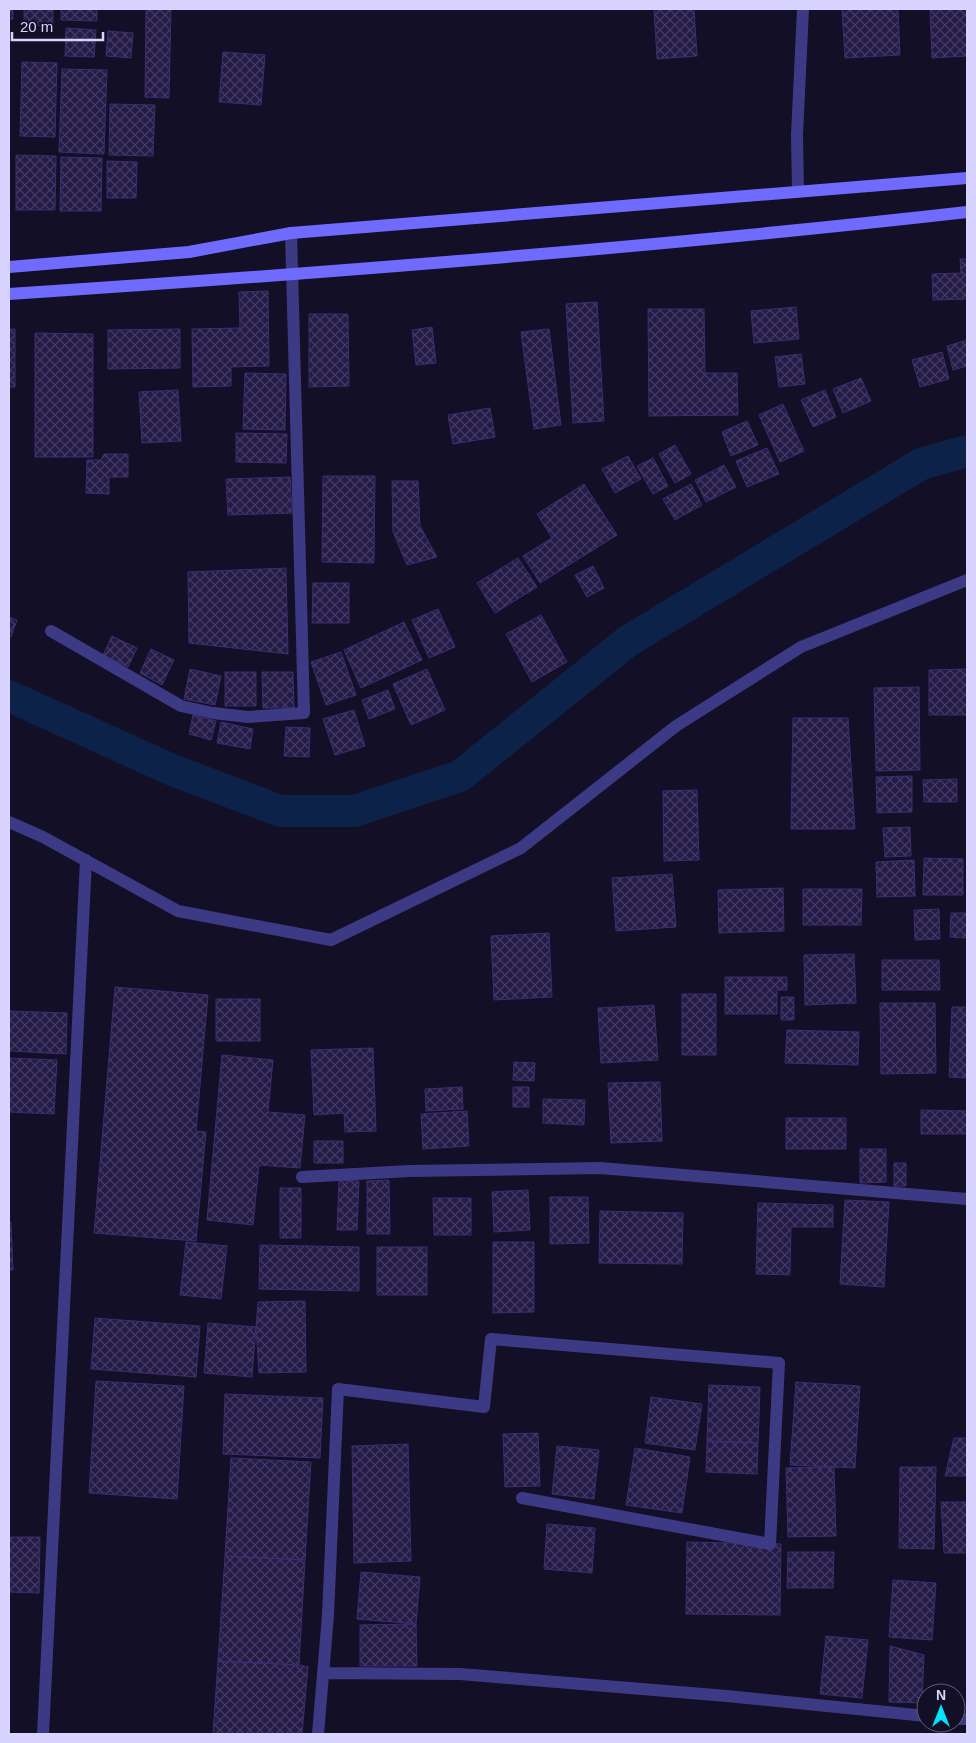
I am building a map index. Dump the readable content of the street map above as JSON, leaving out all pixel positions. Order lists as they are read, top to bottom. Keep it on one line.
{"scale_bar":"20 m","north":"top"}
